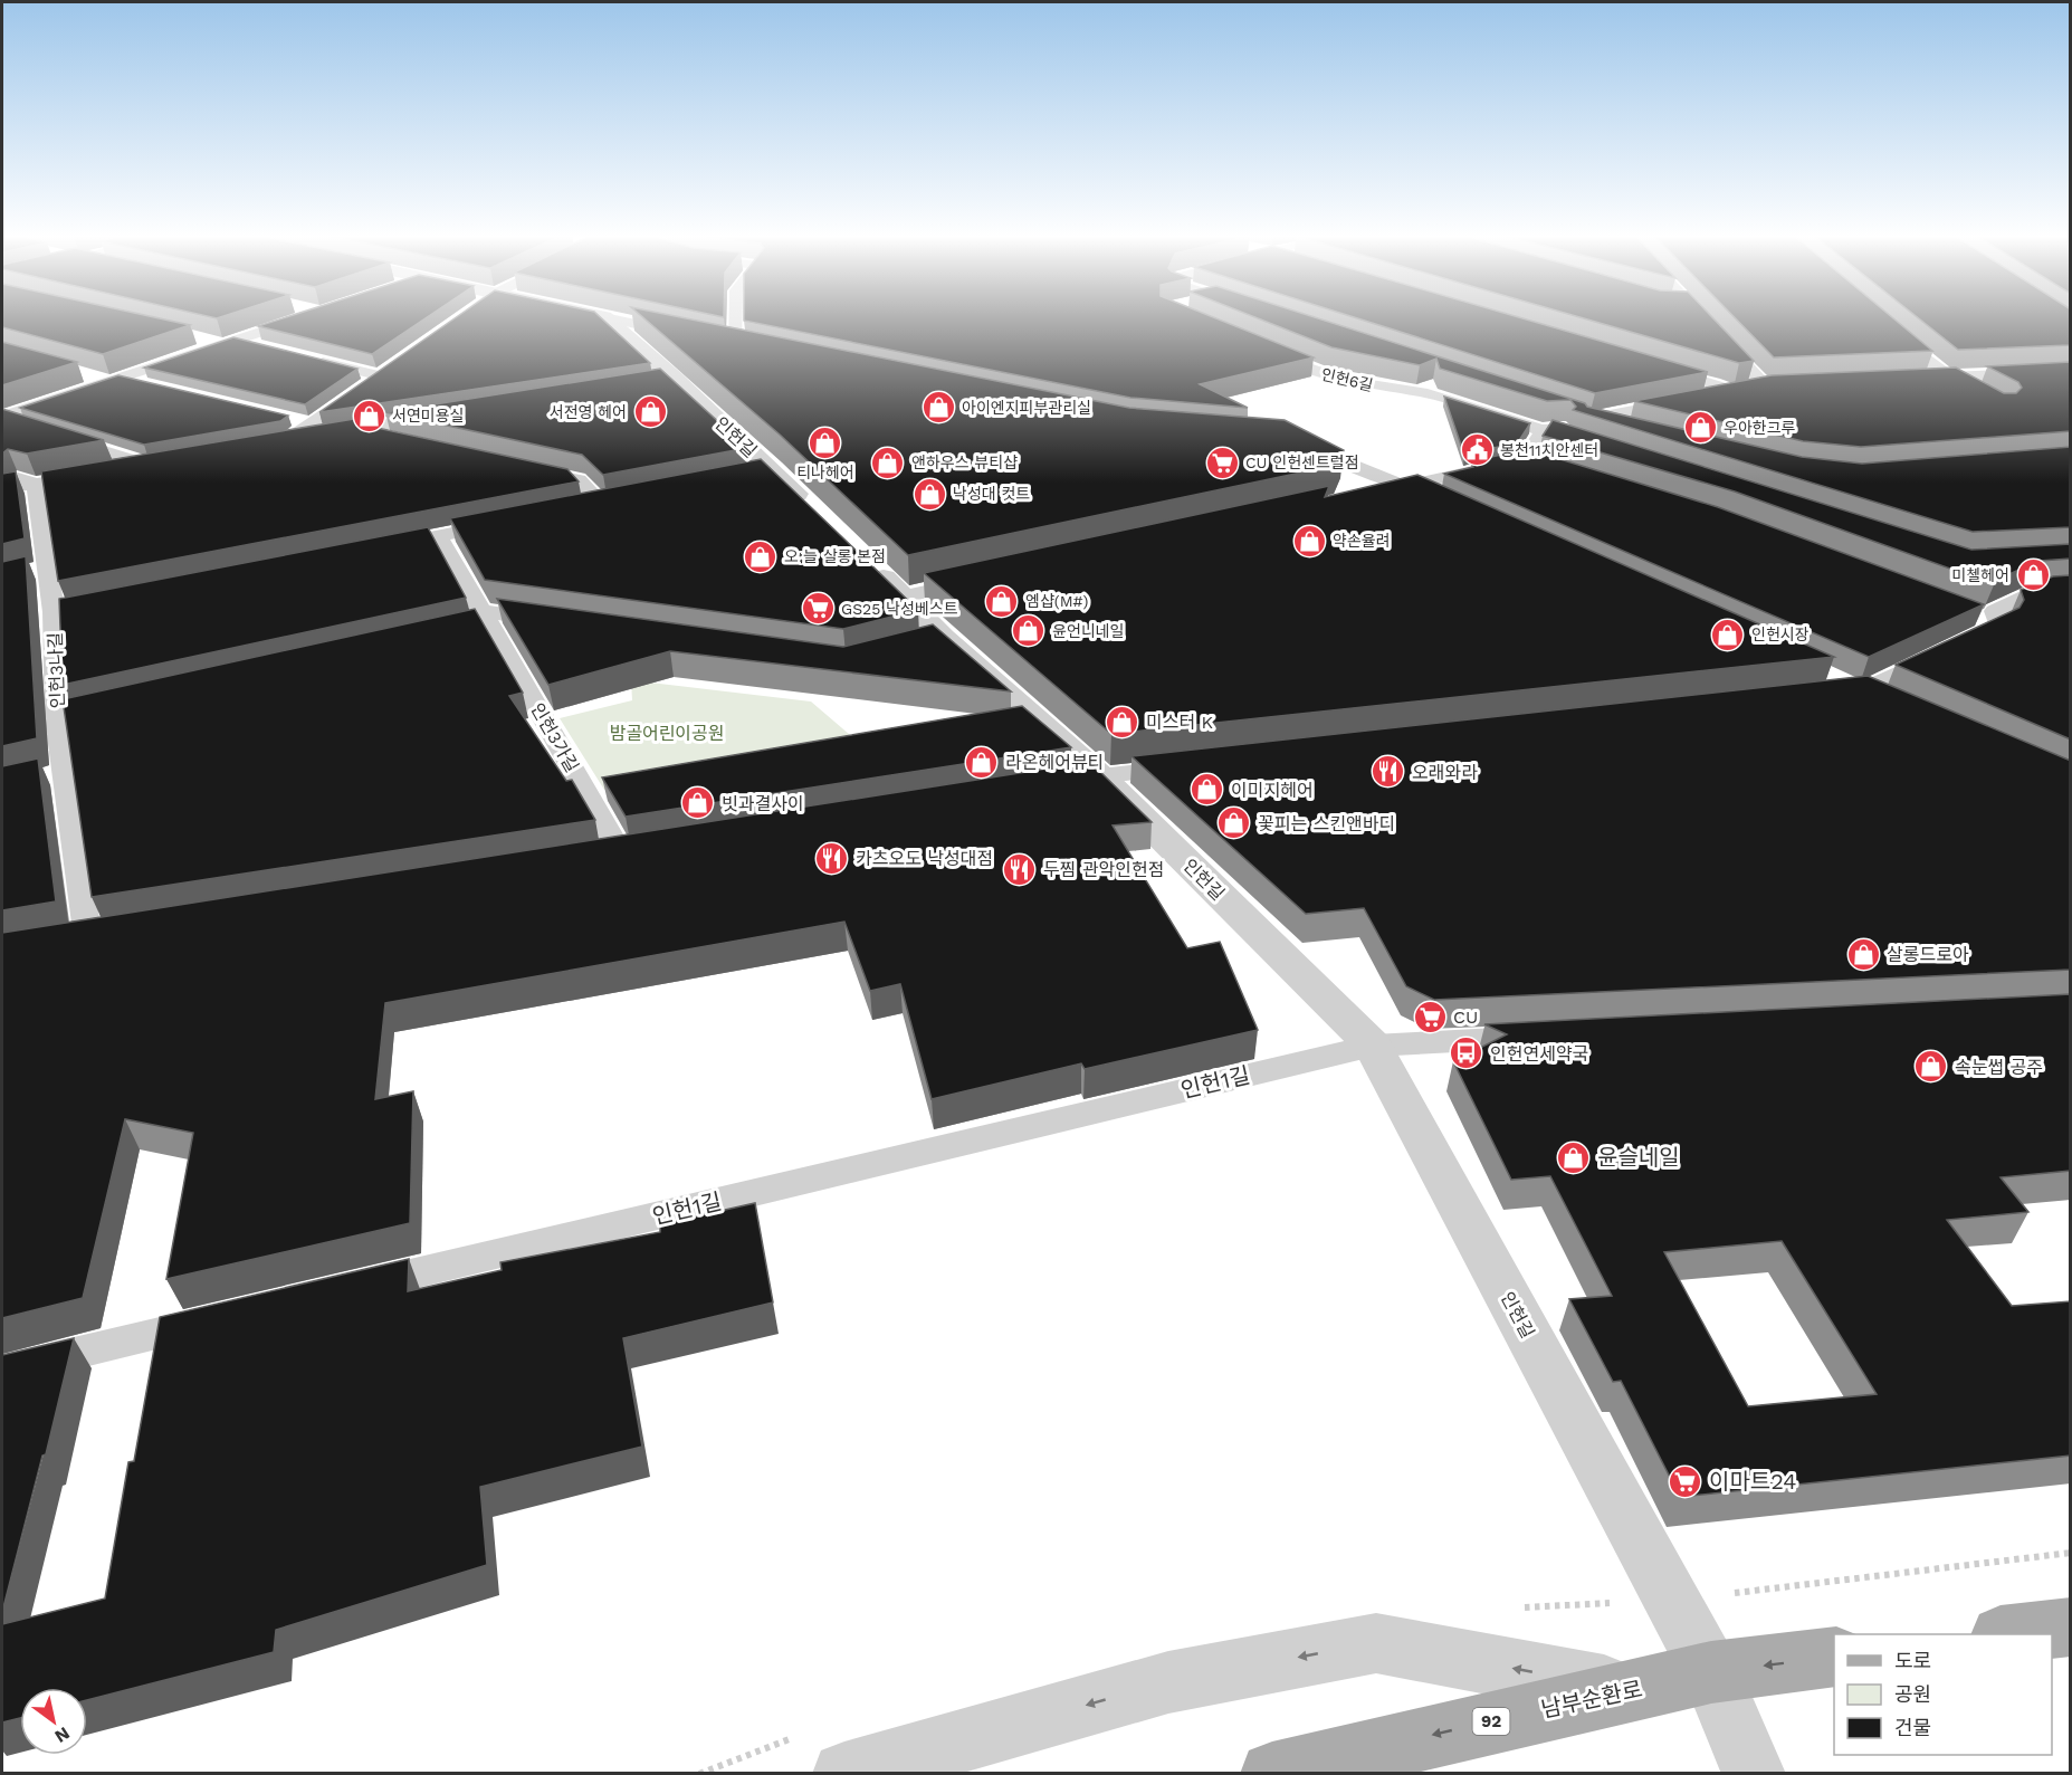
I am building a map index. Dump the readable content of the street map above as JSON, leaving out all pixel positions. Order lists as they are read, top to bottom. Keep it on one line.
{"streets":{"main road":["남부순환로","92"],"street":["인헌길"],"lane":["인헌6길","인헌3나길","인헌3가길","인헌1길"]},"crossings":[["인헌길","인헌1길"],["인헌길","남부순환로"]],"one_way":["남부순환로"],"parks":["밤골어린이공원"],"places":{"shop":["아이엔지피부관리실","서전영 헤어","서연미용실","우아한그루","티나헤어","앤하우스 뷰티샵","낙성대 컷트","약손율려","오:늘 살롱 본점","미첼헤어","엠샵(M#)","윤언니네일","인헌시장","미스터 K","라온헤어뷰티","이미지헤어","빗과결사이","꽃피는 스킨앤바디","살롱드로아","속눈썹 공주","윤슬네일"],"public building":["봉천11치안센터"],"supermarket":["CU 인헌센트럴점","GS25 낙성베스트","CU","이마트24"],"restaurant":["오래와라","카츠오도 낙성대점","두찜 관악인헌점"],"bus stop":["인헌연세약국"]},"legend":["도로","공원","건물"],"north":"bottom right"}
